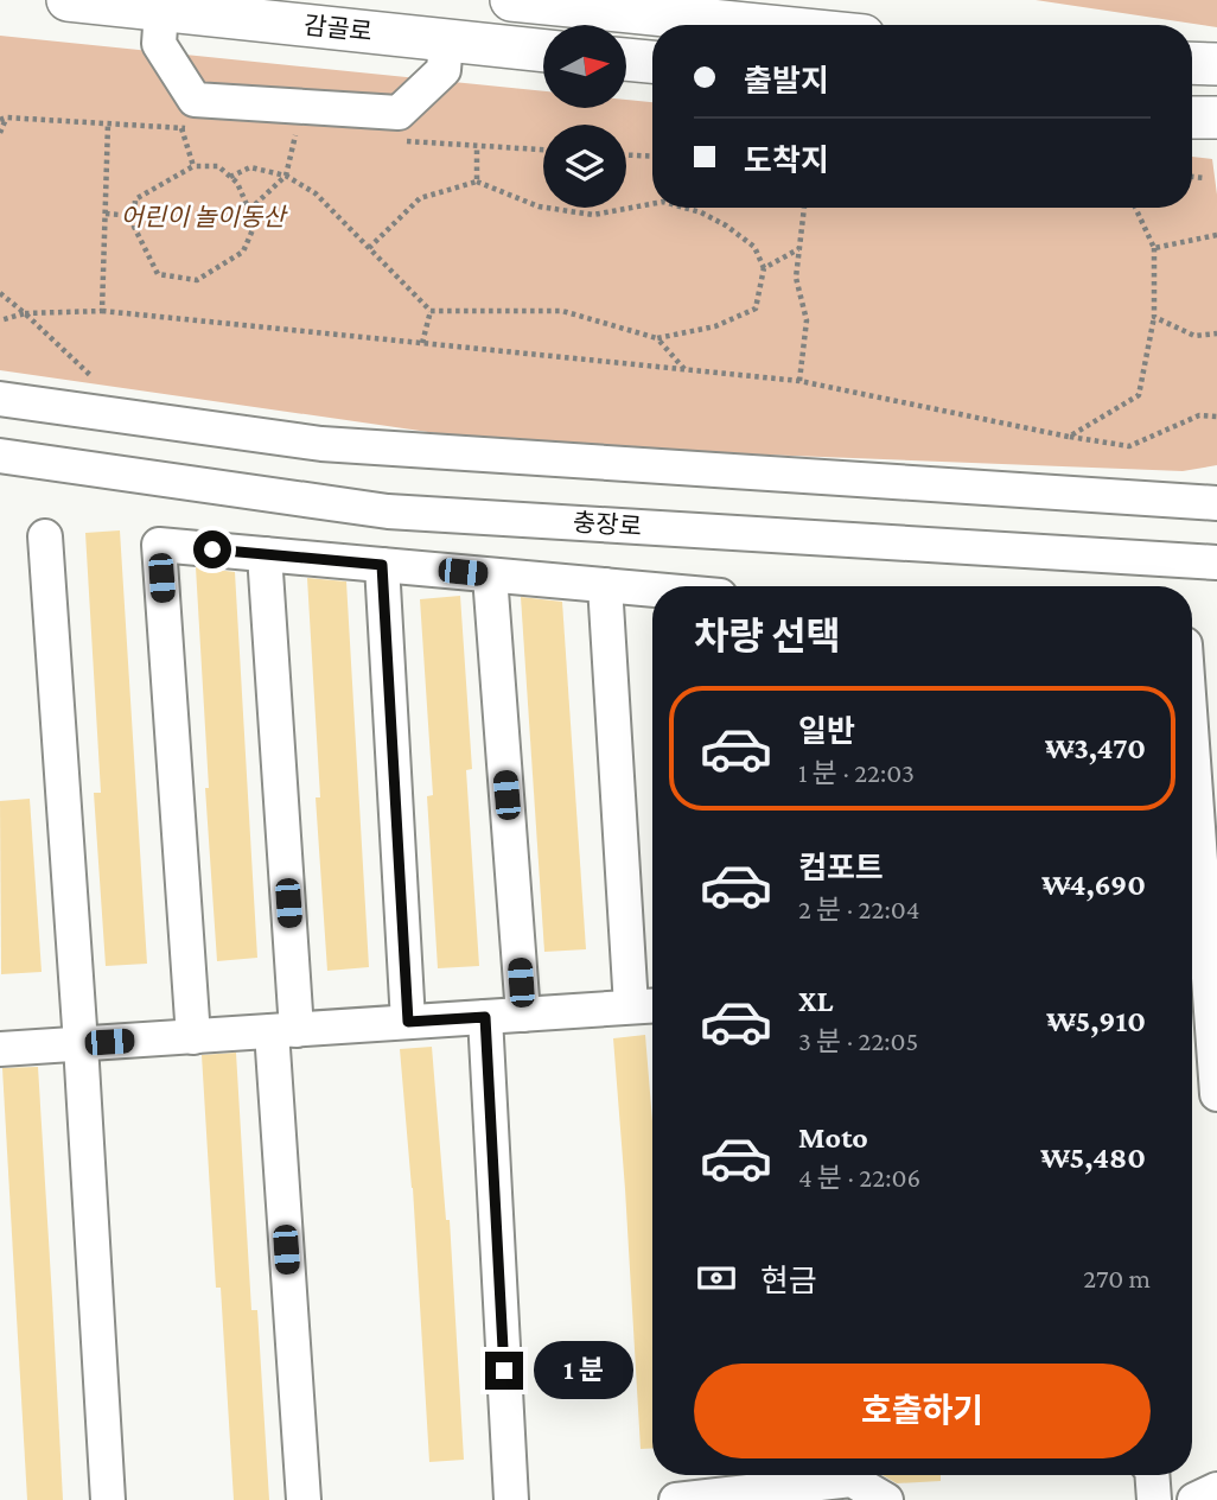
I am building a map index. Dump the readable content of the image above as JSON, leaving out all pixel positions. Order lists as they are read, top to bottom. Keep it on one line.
{"streets":{"main road":["감골로"],"street":["충장로"]},"parks":["어린이 놀이동산"],"north":"right","page":{"banner":["출발지","도착지"],"heading":"차량 선택","list":[{"name":"일반","note":"1 분 · 22:03","value":"₩3,470"},{"name":"컴포트","note":"2 분 · 22:04","value":"₩4,690"},{"name":"XL","note":"3 분 · 22:05","value":"₩5,910"},{"name":"Moto","note":"4 분 · 22:06","value":"₩5,480"}],"pay":["현금","270 m"],"bubble":"1 분","buttons":"호출하기"}}
